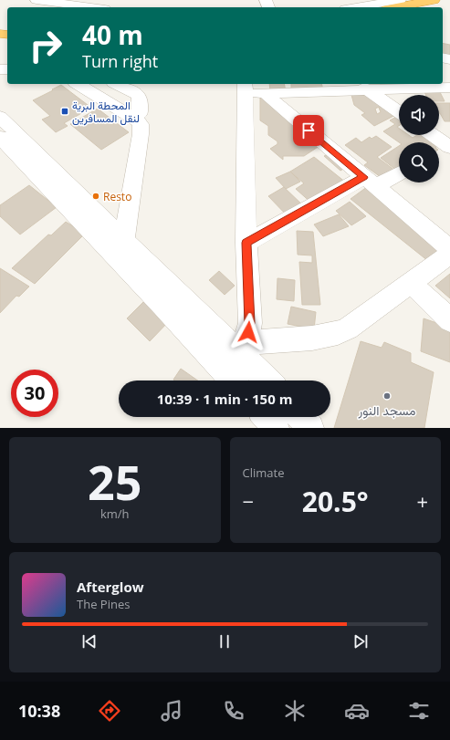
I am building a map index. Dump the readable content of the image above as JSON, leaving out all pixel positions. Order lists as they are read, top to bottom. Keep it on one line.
{"places":{"transit":["المحطة البرية لنقل المسافرين"],"other":["Resto","مسجد النور"]},"page":{"turn":["40 m","Turn right"],"limit":"30","trip":"10:39 · 1 min · 150 m","tile":[["25","km/h"],"Climate"],"heat":["−","20.5°","+"],"song":["Afterglow","The Pines"],"tabs":"10:38"}}
